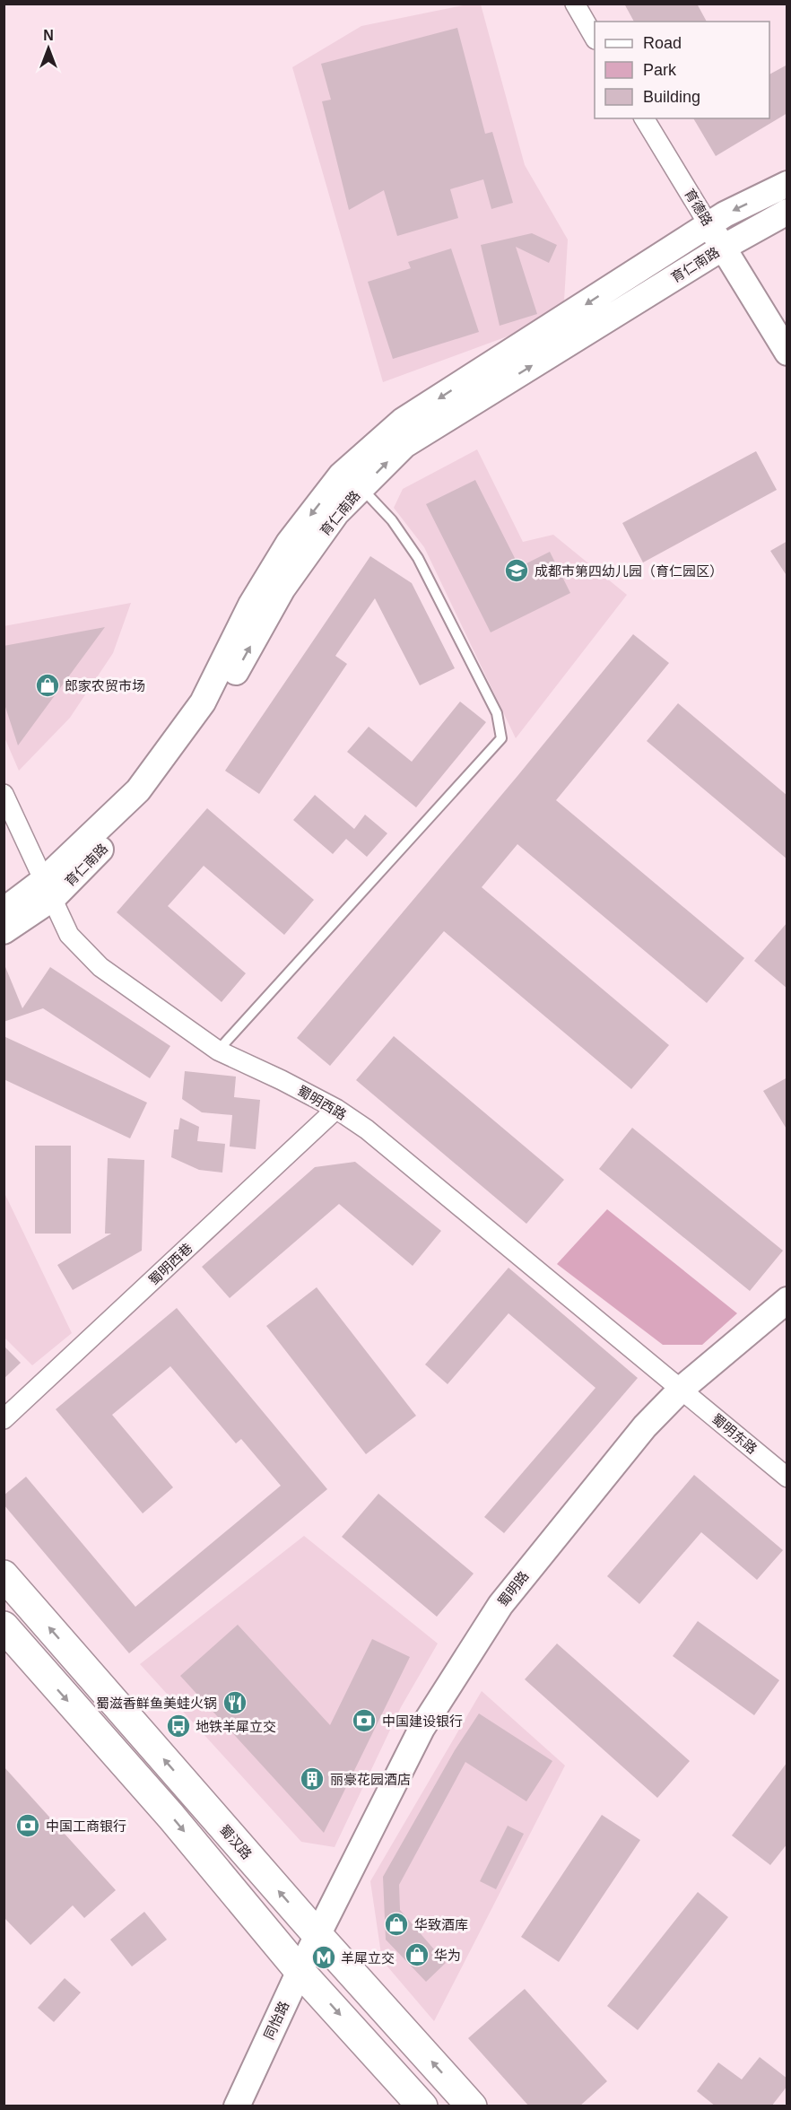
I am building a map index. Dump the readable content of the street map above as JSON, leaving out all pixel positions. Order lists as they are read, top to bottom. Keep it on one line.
{"streets":{"main road":["蜀汉路"],"street":["育德路","育仁南路","蜀明西路","蜀明西巷","蜀明东路","蜀明路","同怡路"]},"crossings":[["育德路","育仁南路"],["育仁南路","蜀明西路"],["蜀明西路","蜀明西巷"],["蜀明西路","蜀明东路"],["蜀明西路","蜀明路"],["蜀明东路","蜀明路"],["蜀明路","蜀汉路"],["蜀明路","同怡路"],["蜀汉路","同怡路"]],"places":{"school or university":["成都市第四幼儿园（育仁园区）"],"shop":["郎家农贸市场","华致酒库","华为"],"restaurant":["蜀滋香鲜鱼美蛙火锅"],"bank":["中国建设银行","中国工商银行"],"bus stop":["地铁羊犀立交"],"building":["丽豪花园酒店"],"metro station":["羊犀立交"]},"legend":["Road","Park","Building"],"north":"top"}
